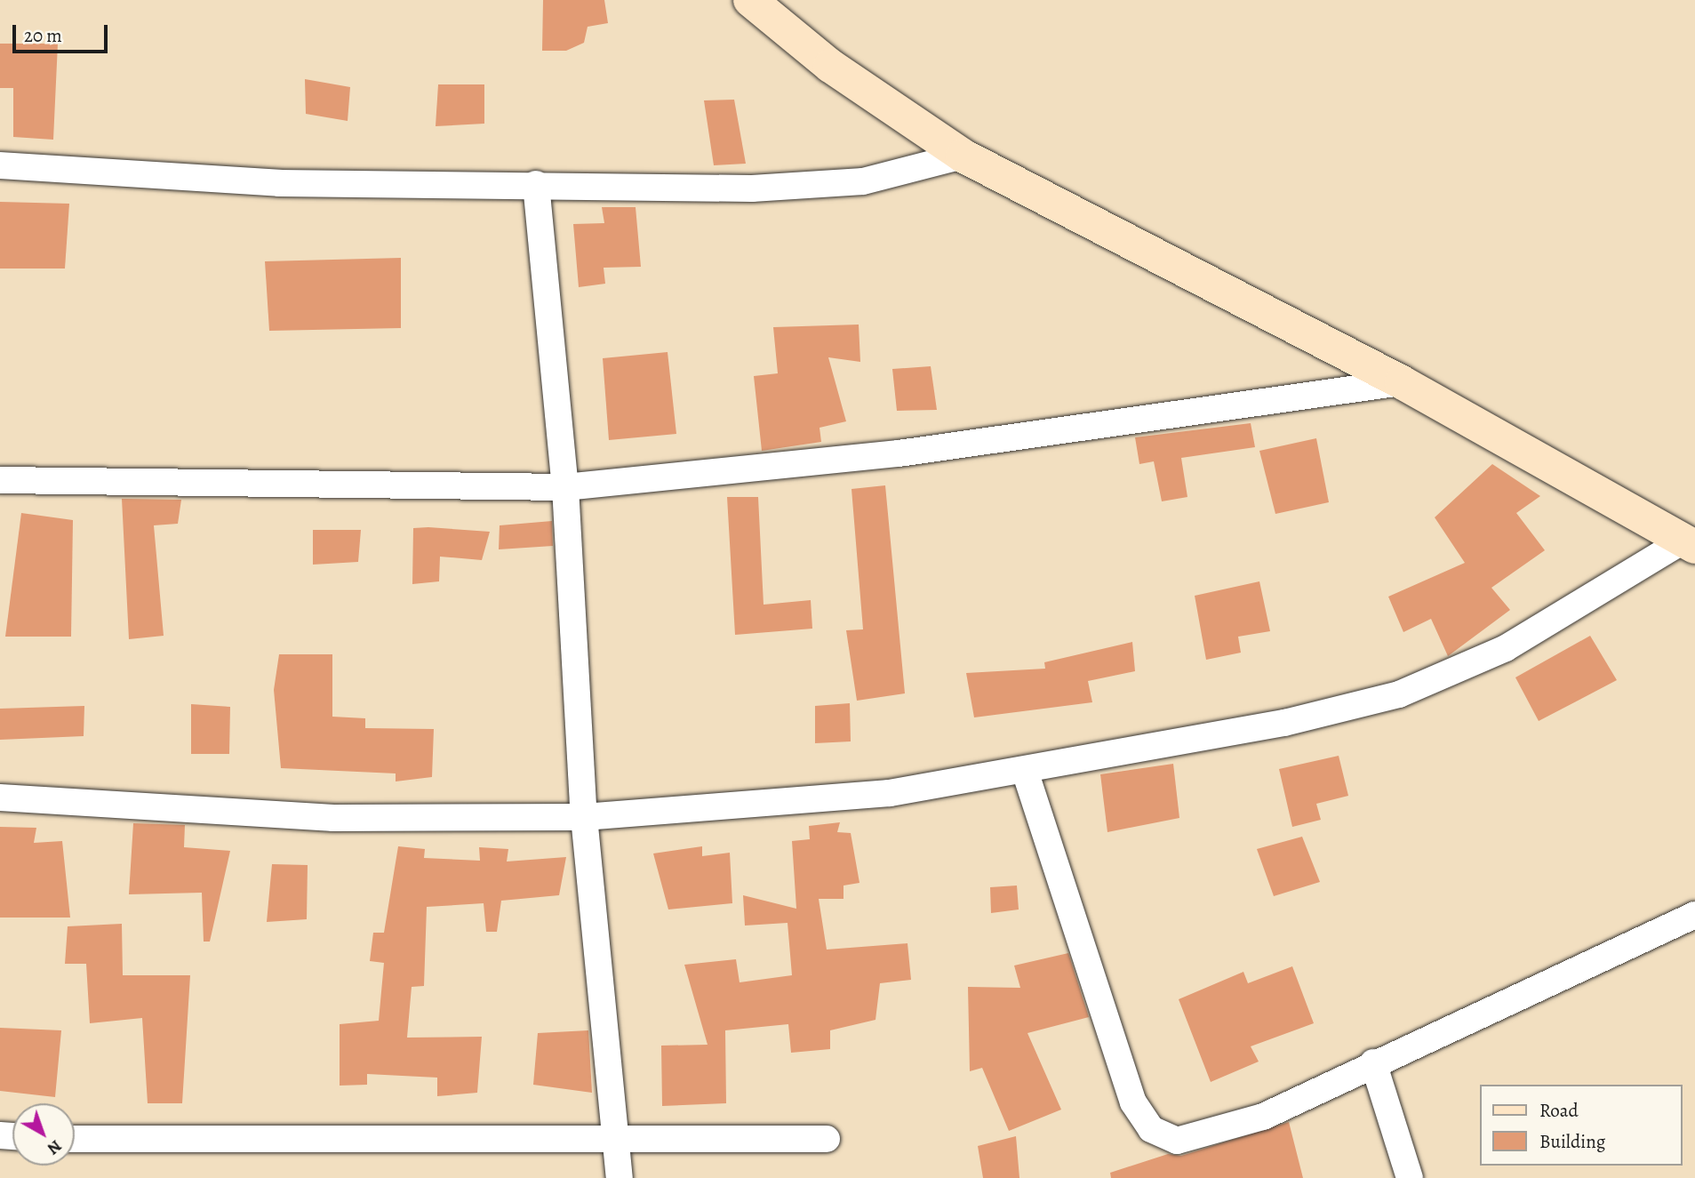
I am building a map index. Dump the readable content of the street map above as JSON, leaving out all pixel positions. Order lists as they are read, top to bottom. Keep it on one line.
{"legend":["Road","Building"],"scale_bar":"20 m","north":"bottom right"}
